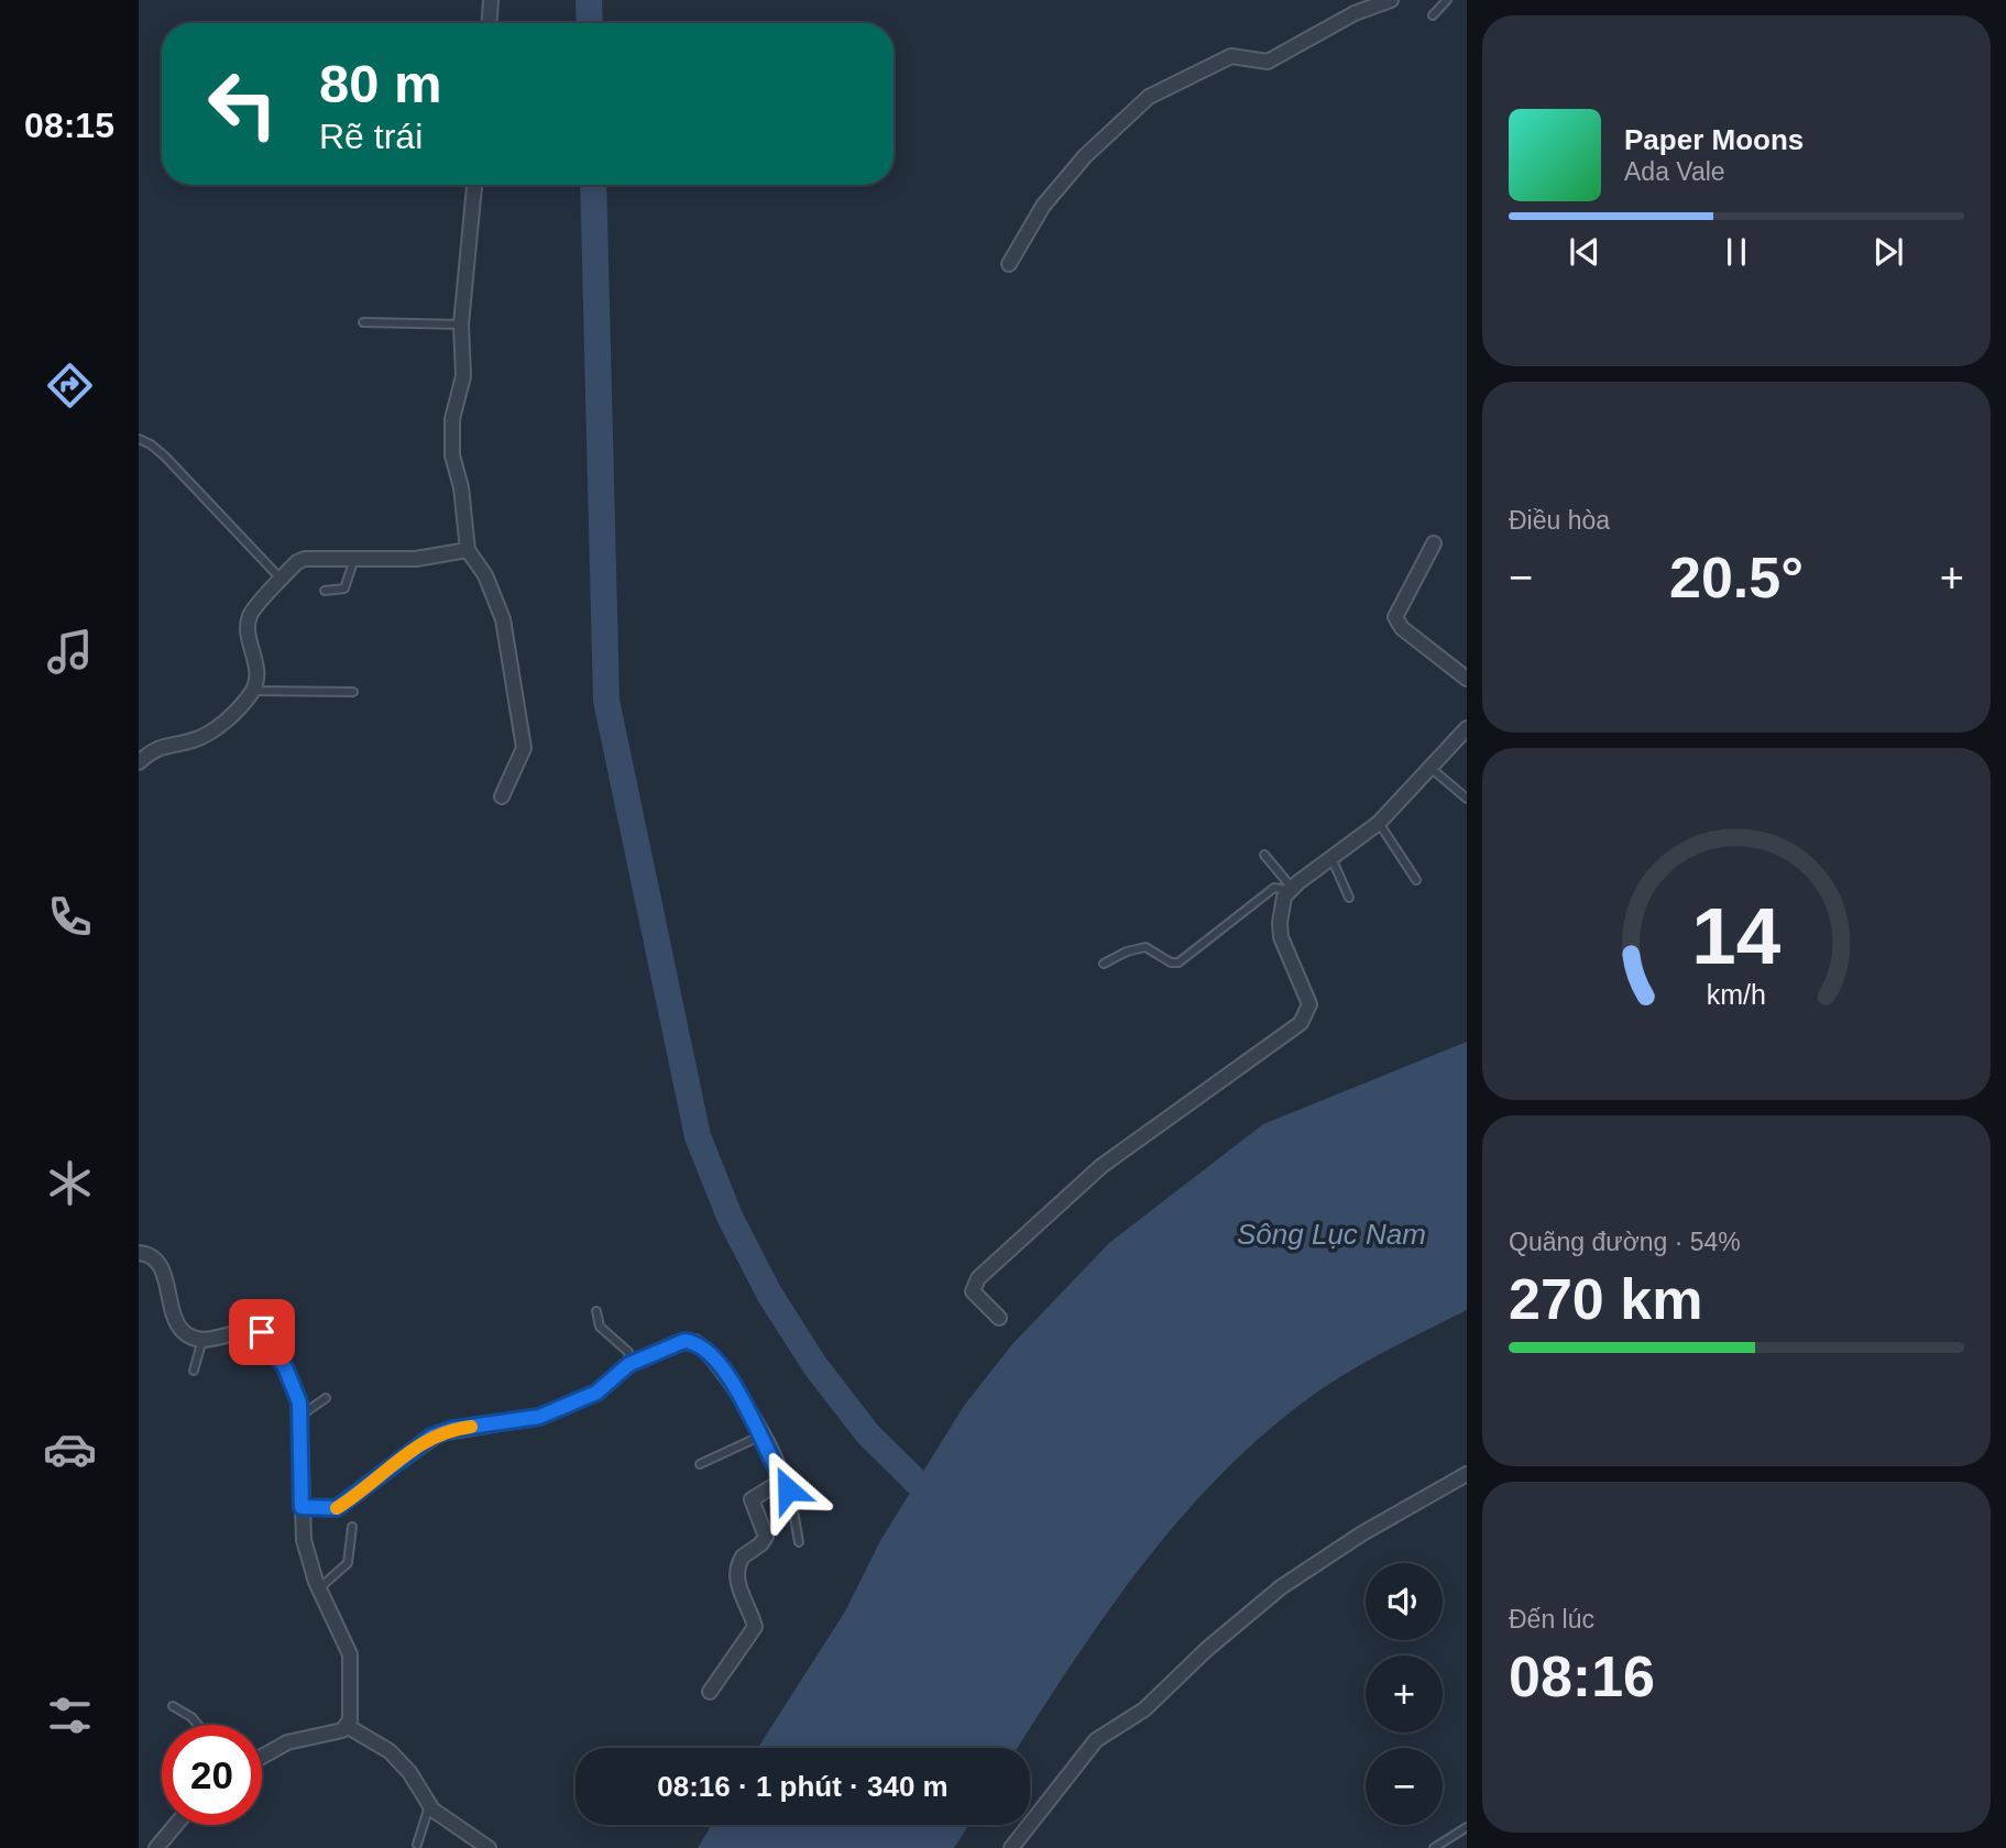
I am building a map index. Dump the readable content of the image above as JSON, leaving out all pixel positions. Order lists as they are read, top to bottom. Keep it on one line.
{"water":["Sông Lục Nam"],"page":{"tabs":"08:15","turn":["80 m","Rẽ trái"],"song":["Paper Moons","Ada Vale"],"tile":["Điều hòa",["Quãng đường · 54%","270 km"],["Đến lúc","08:16"]],"heat":["−","20.5°","+"],"map_buttons":["+","−"],"limit":"20","trip":"08:16 · 1 phút · 340 m","gauge":["14","km/h"]}}
